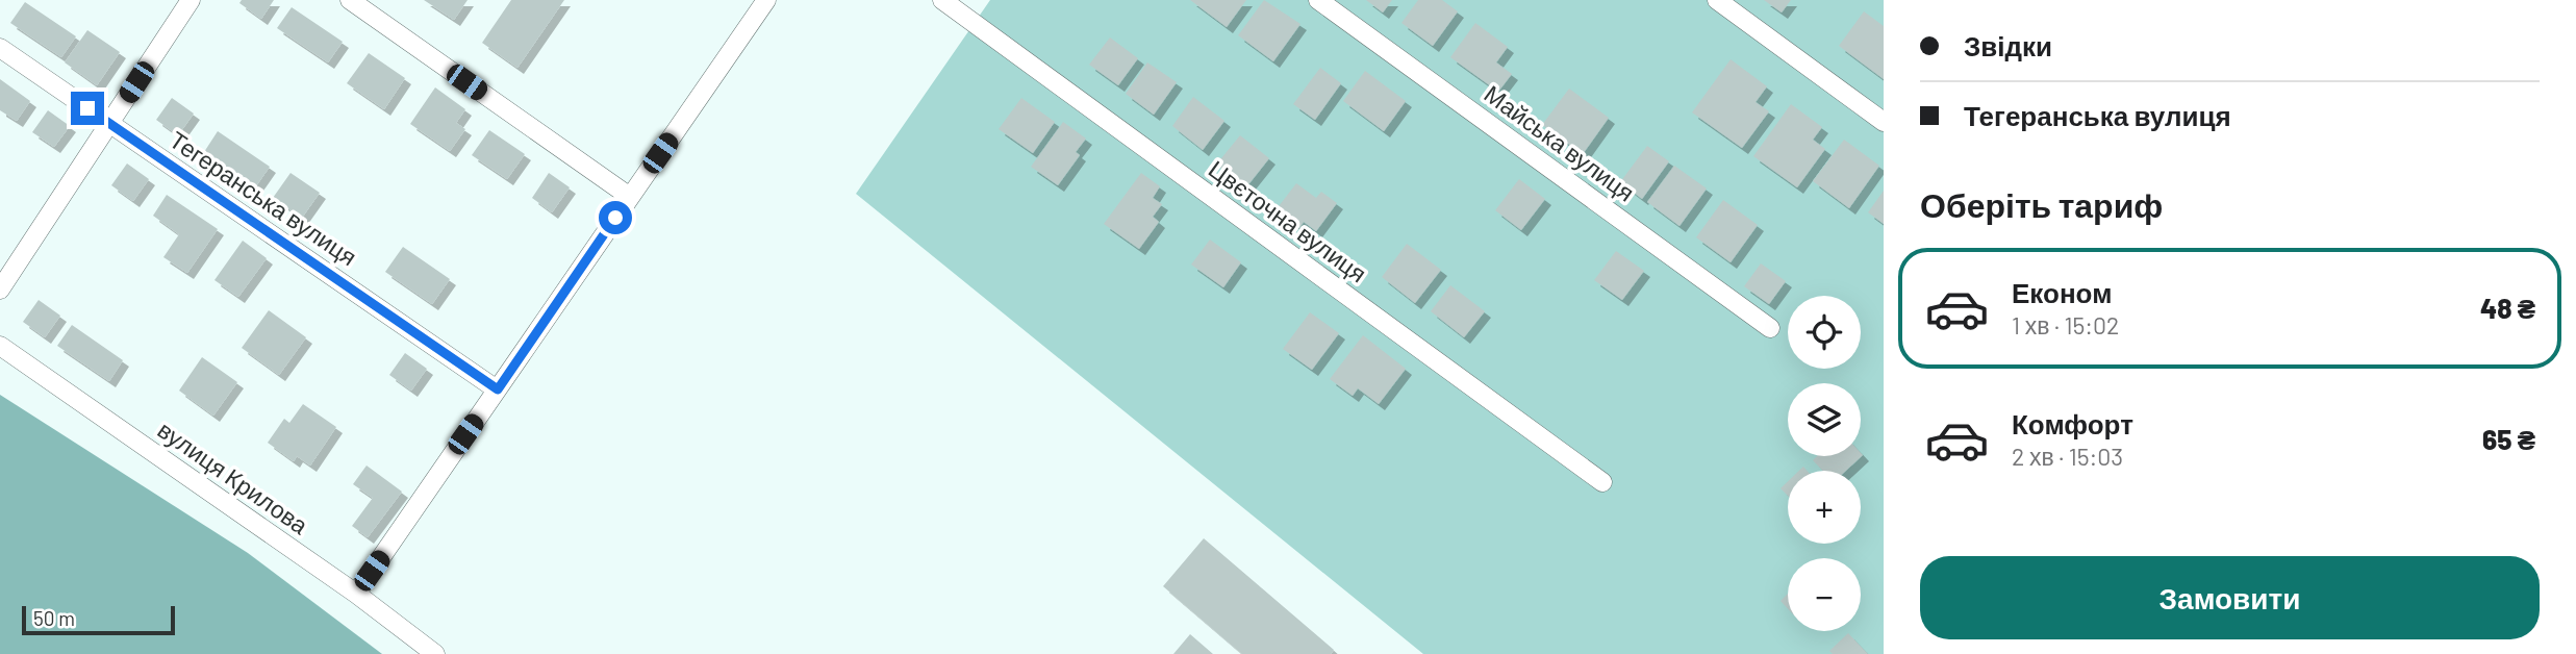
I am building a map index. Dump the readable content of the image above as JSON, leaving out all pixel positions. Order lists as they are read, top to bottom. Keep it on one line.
{"streets":{"street":["Майська вулиця","Тегеранська вулиця","Цвєточна вулиця","вулиця Крилова"]},"scale_bar":"50 m","page":{"banner":["Звідки","Тегеранська вулиця"],"heading":"Оберіть тариф","list":[{"name":"Економ","note":"1 хв · 15:02","value":"48 ₴"},{"name":"Комфорт","note":"2 хв · 15:03","value":"65 ₴"}],"map_buttons":["+","−"],"buttons":"Замовити","scale":"50 m"}}
